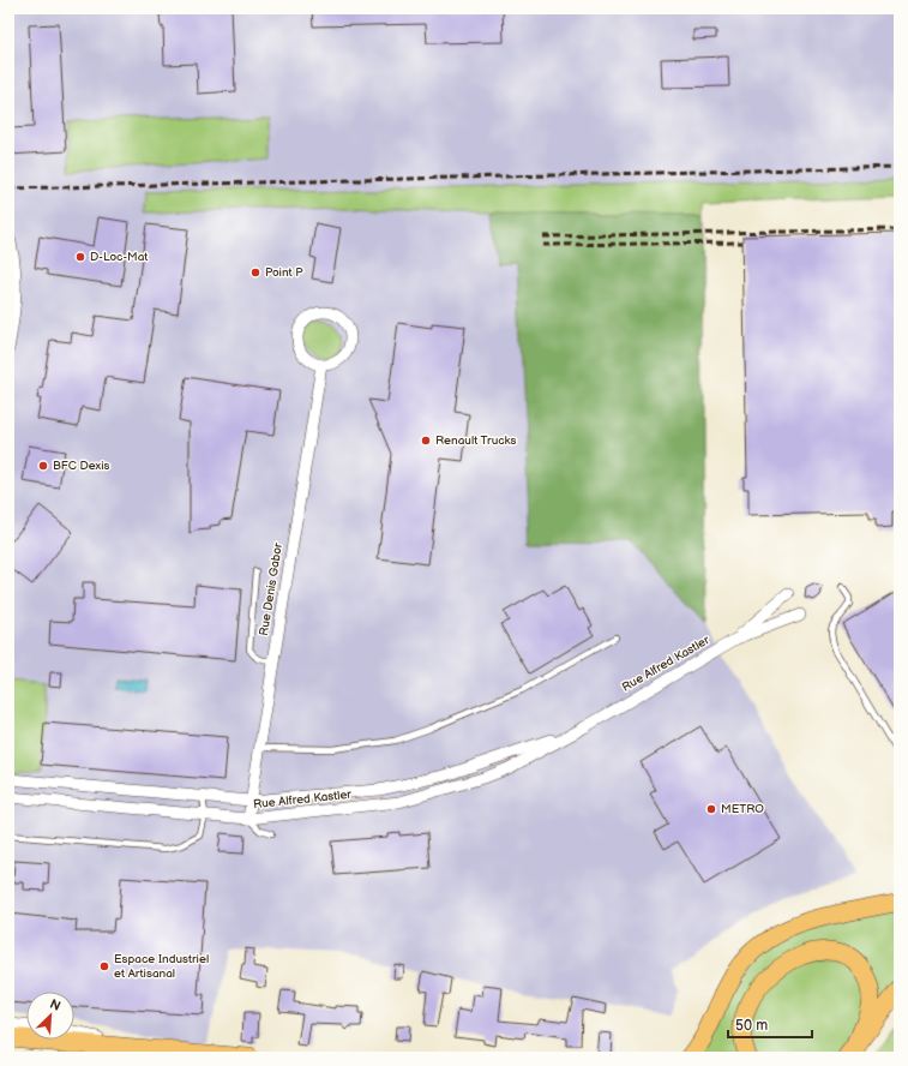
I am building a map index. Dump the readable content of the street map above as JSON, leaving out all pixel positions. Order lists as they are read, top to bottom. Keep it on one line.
{"streets":{"street":["Rue Denis Gabor","Rue Alfred Kastler"]},"crossings":[["Rue Denis Gabor","Rue Alfred Kastler"]],"places":["D-Loc-Mat","Point P","Renault Trucks","BFC Dexis","METRO","Espace Industriel et Artisanal"],"scale_bar":"50 m","north":"top right"}
